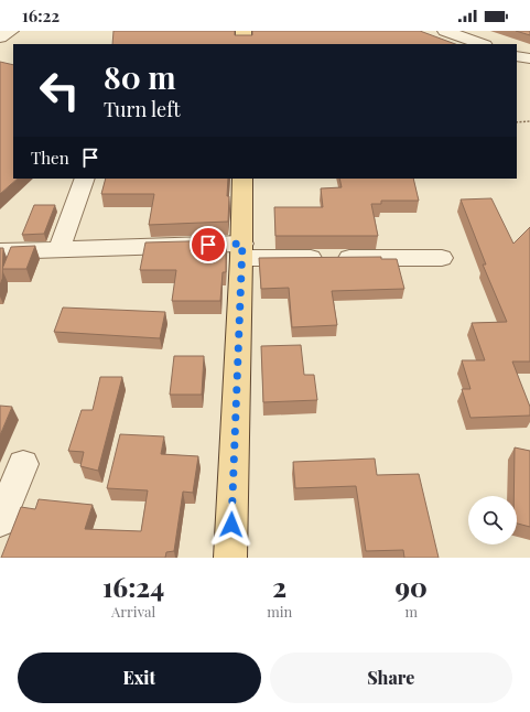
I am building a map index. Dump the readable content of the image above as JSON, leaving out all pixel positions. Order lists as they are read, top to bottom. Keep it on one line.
{"page":{"status":"16:22","turn":["80 m","Turn left"],"then":"Then","eta":["16:24","Arrival","2","min","90","m"],"buttons":["Exit","Share"]}}
